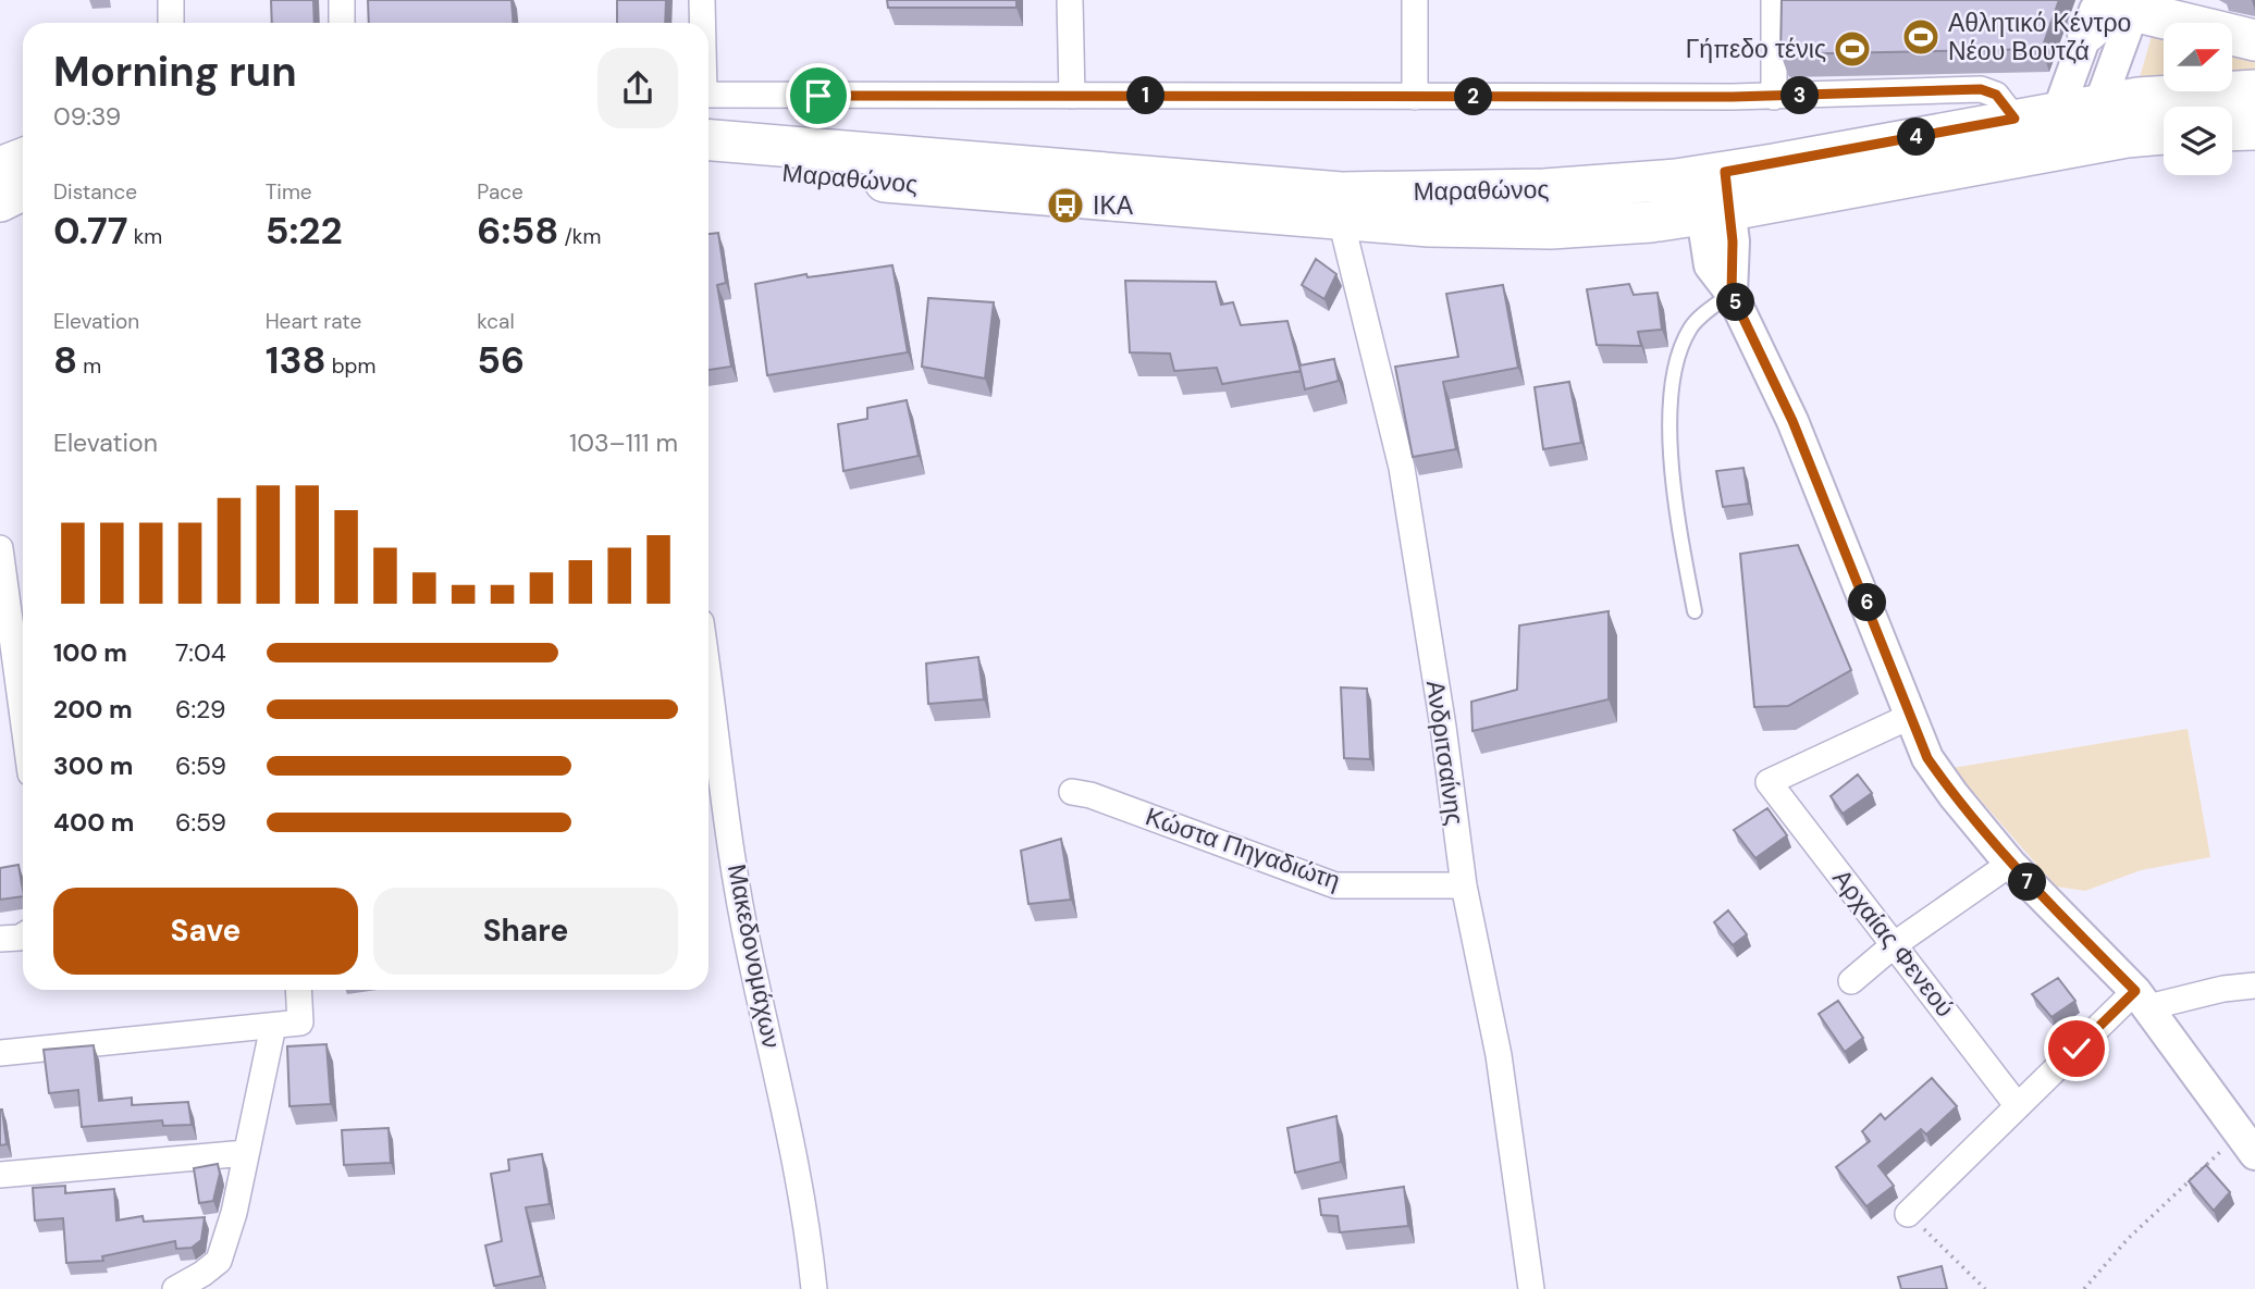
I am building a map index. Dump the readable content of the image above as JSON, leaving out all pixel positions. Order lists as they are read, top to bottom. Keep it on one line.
{"streets":{"main road":["Μαραθώνος"],"street":["Ανδριτσαίνης","Κώστα Πηγαδιώτη","Αρχαίας Φενεού","Μακεδονομάχων"]},"crossings":[["Μαραθώνος","Ανδριτσαίνης"],["Ανδριτσαίνης","Κώστα Πηγαδιώτη"]],"places":{"sports":["Αθλητικό Κέντρο Νέου Βουτζά","Γήπεδο τένις"],"bus stop":["ΙΚΑ"]},"north":"right","page":{"heading":["Morning run","09:39"],"pins":["1","3","2","4","5","6","7"],"stats":[["Distance","0.77 km"],["Time","5:22"],["Pace","6:58 /km"],["Elevation","8 m"],["Heart rate","138 bpm"],["kcal","56"]],"chart":["Elevation","103–111 m"],"list":[{"name":"100 m","note":"7:04"},{"name":"200 m","note":"6:29"},{"name":"300 m","note":"6:59"},{"name":"400 m","note":"6:59"}],"buttons":["Save","Share"]}}
